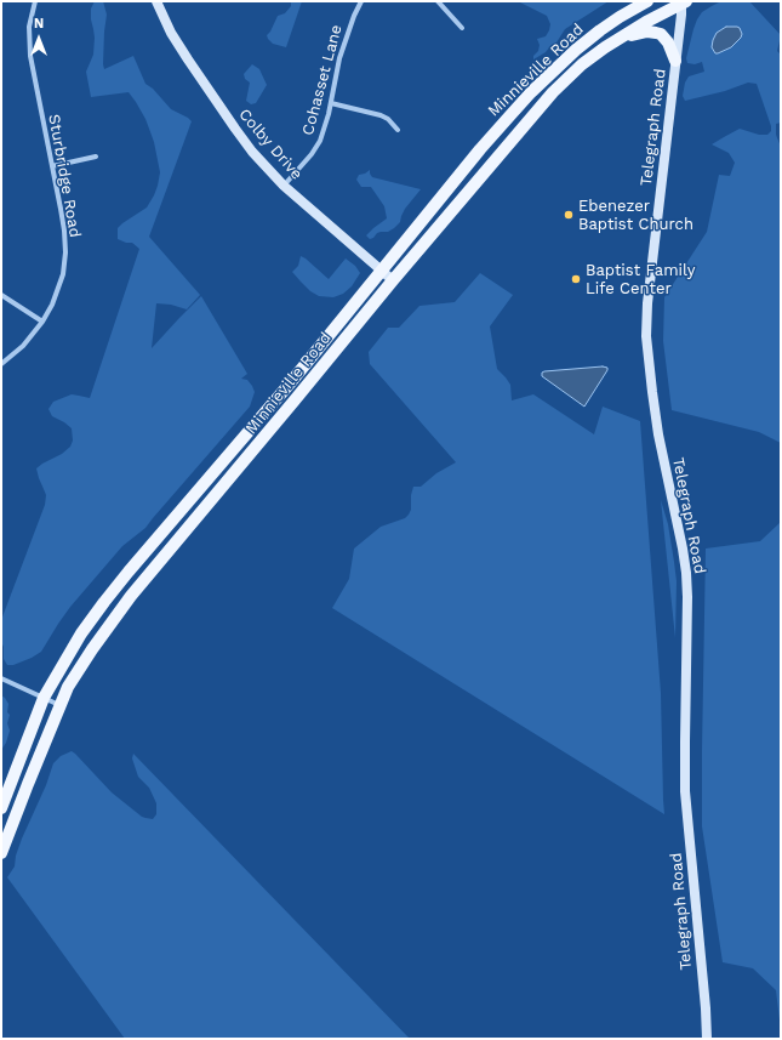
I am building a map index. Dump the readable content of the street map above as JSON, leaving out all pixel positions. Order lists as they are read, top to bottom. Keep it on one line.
{"streets":{"main road":["Minnieville Road","Telegraph Road","Colby Drive"],"street":["Cohasset Lane","Sturbridge Road"]},"crossings":[["Minnieville Road","Telegraph Road"],["Minnieville Road","Colby Drive"],["Cohasset Lane","Colby Drive"]],"places":["Ebenezer Baptist Church","Baptist Family Life Center"],"north":"top"}
